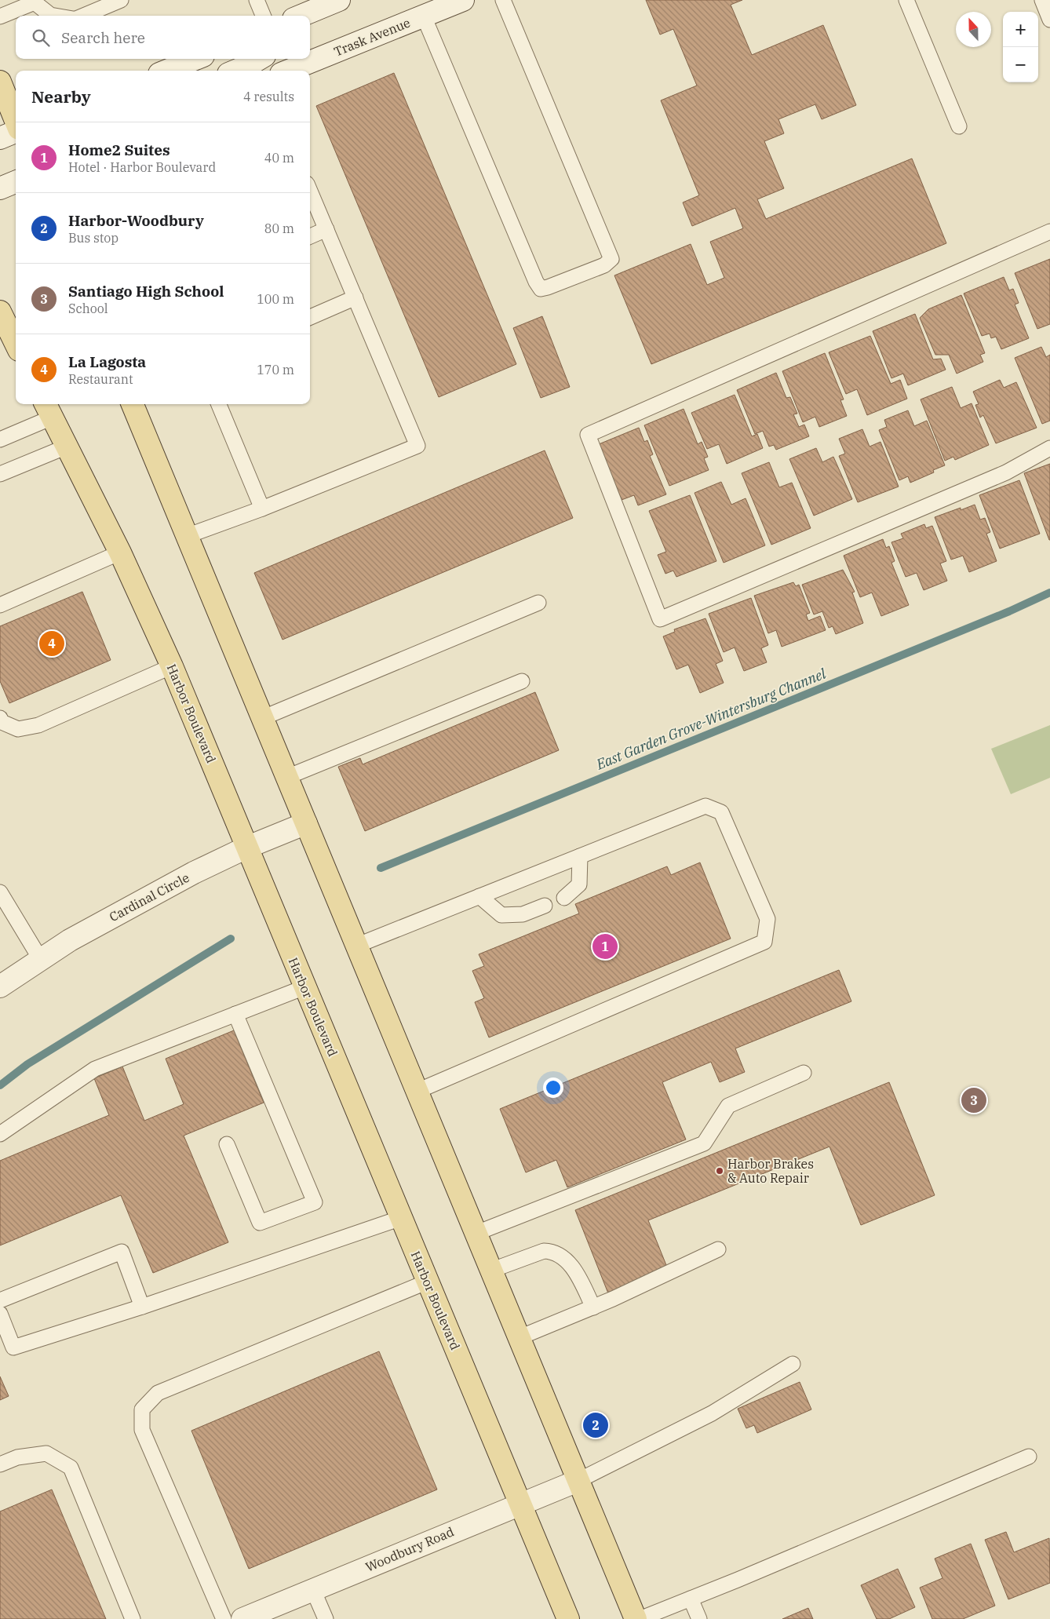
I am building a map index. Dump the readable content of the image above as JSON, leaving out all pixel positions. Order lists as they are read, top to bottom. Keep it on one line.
{"streets":{"main road":["Harbor Boulevard"],"street":["Trask Avenue","Cardinal Circle","Woodbury Road"]},"crossings":[["Harbor Boulevard","Cardinal Circle"],["Harbor Boulevard","Woodbury Road"]],"water":["East Garden Grove-Wintersburg Channel"],"places":["Harbor Brakes & Auto Repair"],"north":"top","page":{"map_buttons":["+","−"],"search":"Search here","heading":["Nearby","4 results"],"list":[{"mark":"1","name":"Home2 Suites","note":"Hotel · Harbor Boulevard","value":"40 m"},{"mark":"2","name":"Harbor-Woodbury","note":"Bus stop","value":"80 m"},{"mark":"3","name":"Santiago High School","note":"School","value":"100 m"},{"mark":"4","name":"La Lagosta","note":"Restaurant","value":"170 m"}],"pins":["4","1","3","2"]}}
